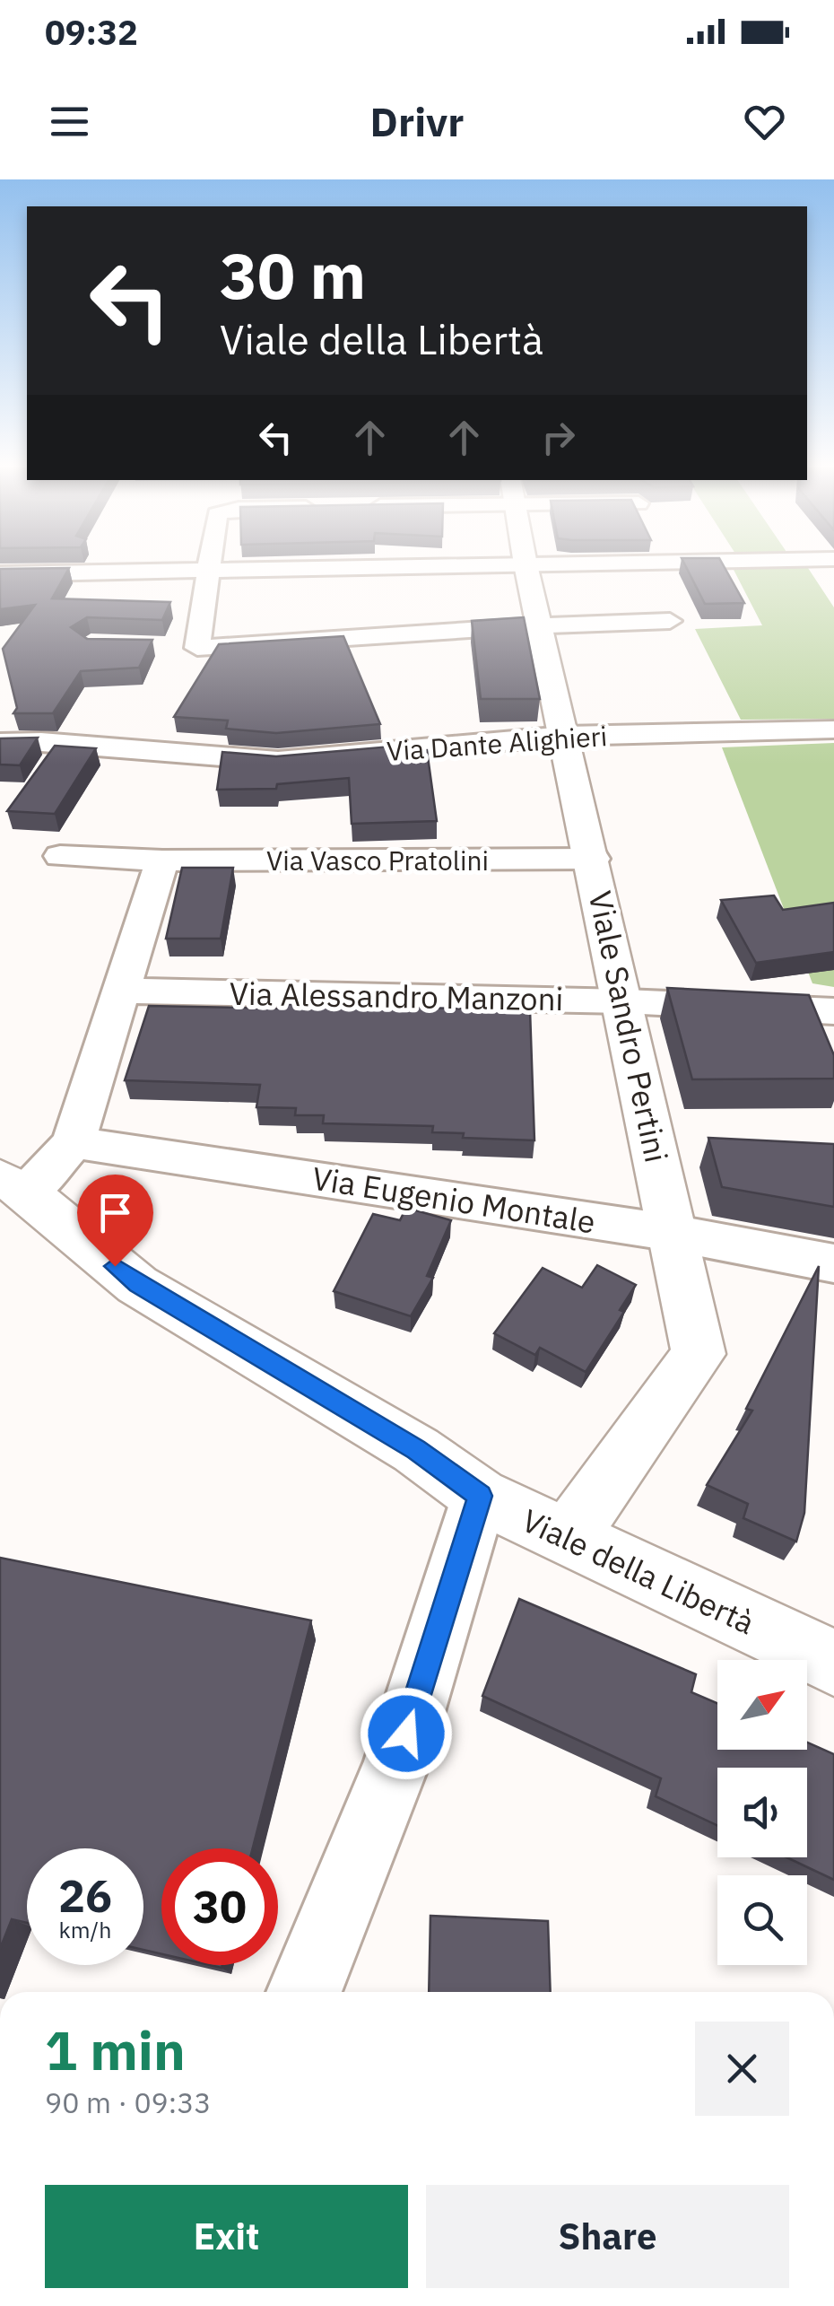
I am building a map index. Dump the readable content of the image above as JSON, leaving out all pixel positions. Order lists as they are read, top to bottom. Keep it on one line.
{"streets":{"street":["Via Dante Alighieri","Via Vasco Pratolini","Via Alessandro Manzoni","Viale Sandro Pertini","Via Eugenio Montale","Viale della Libertà"]},"crossings":[["Via Dante Alighieri","Viale Sandro Pertini"],["Via Vasco Pratolini","Viale Sandro Pertini"],["Via Alessandro Manzoni","Viale Sandro Pertini"],["Viale Sandro Pertini","Via Eugenio Montale"],["Viale Sandro Pertini","Viale della Libertà"]],"north":"top right","page":{"status":"09:32","header":"Drivr","turn":["30 m","Viale della Libertà"],"speed":"26 km/h","limit":"30","heading":["1 min","90 m · 09:33"],"buttons":["Exit","Share"]}}
